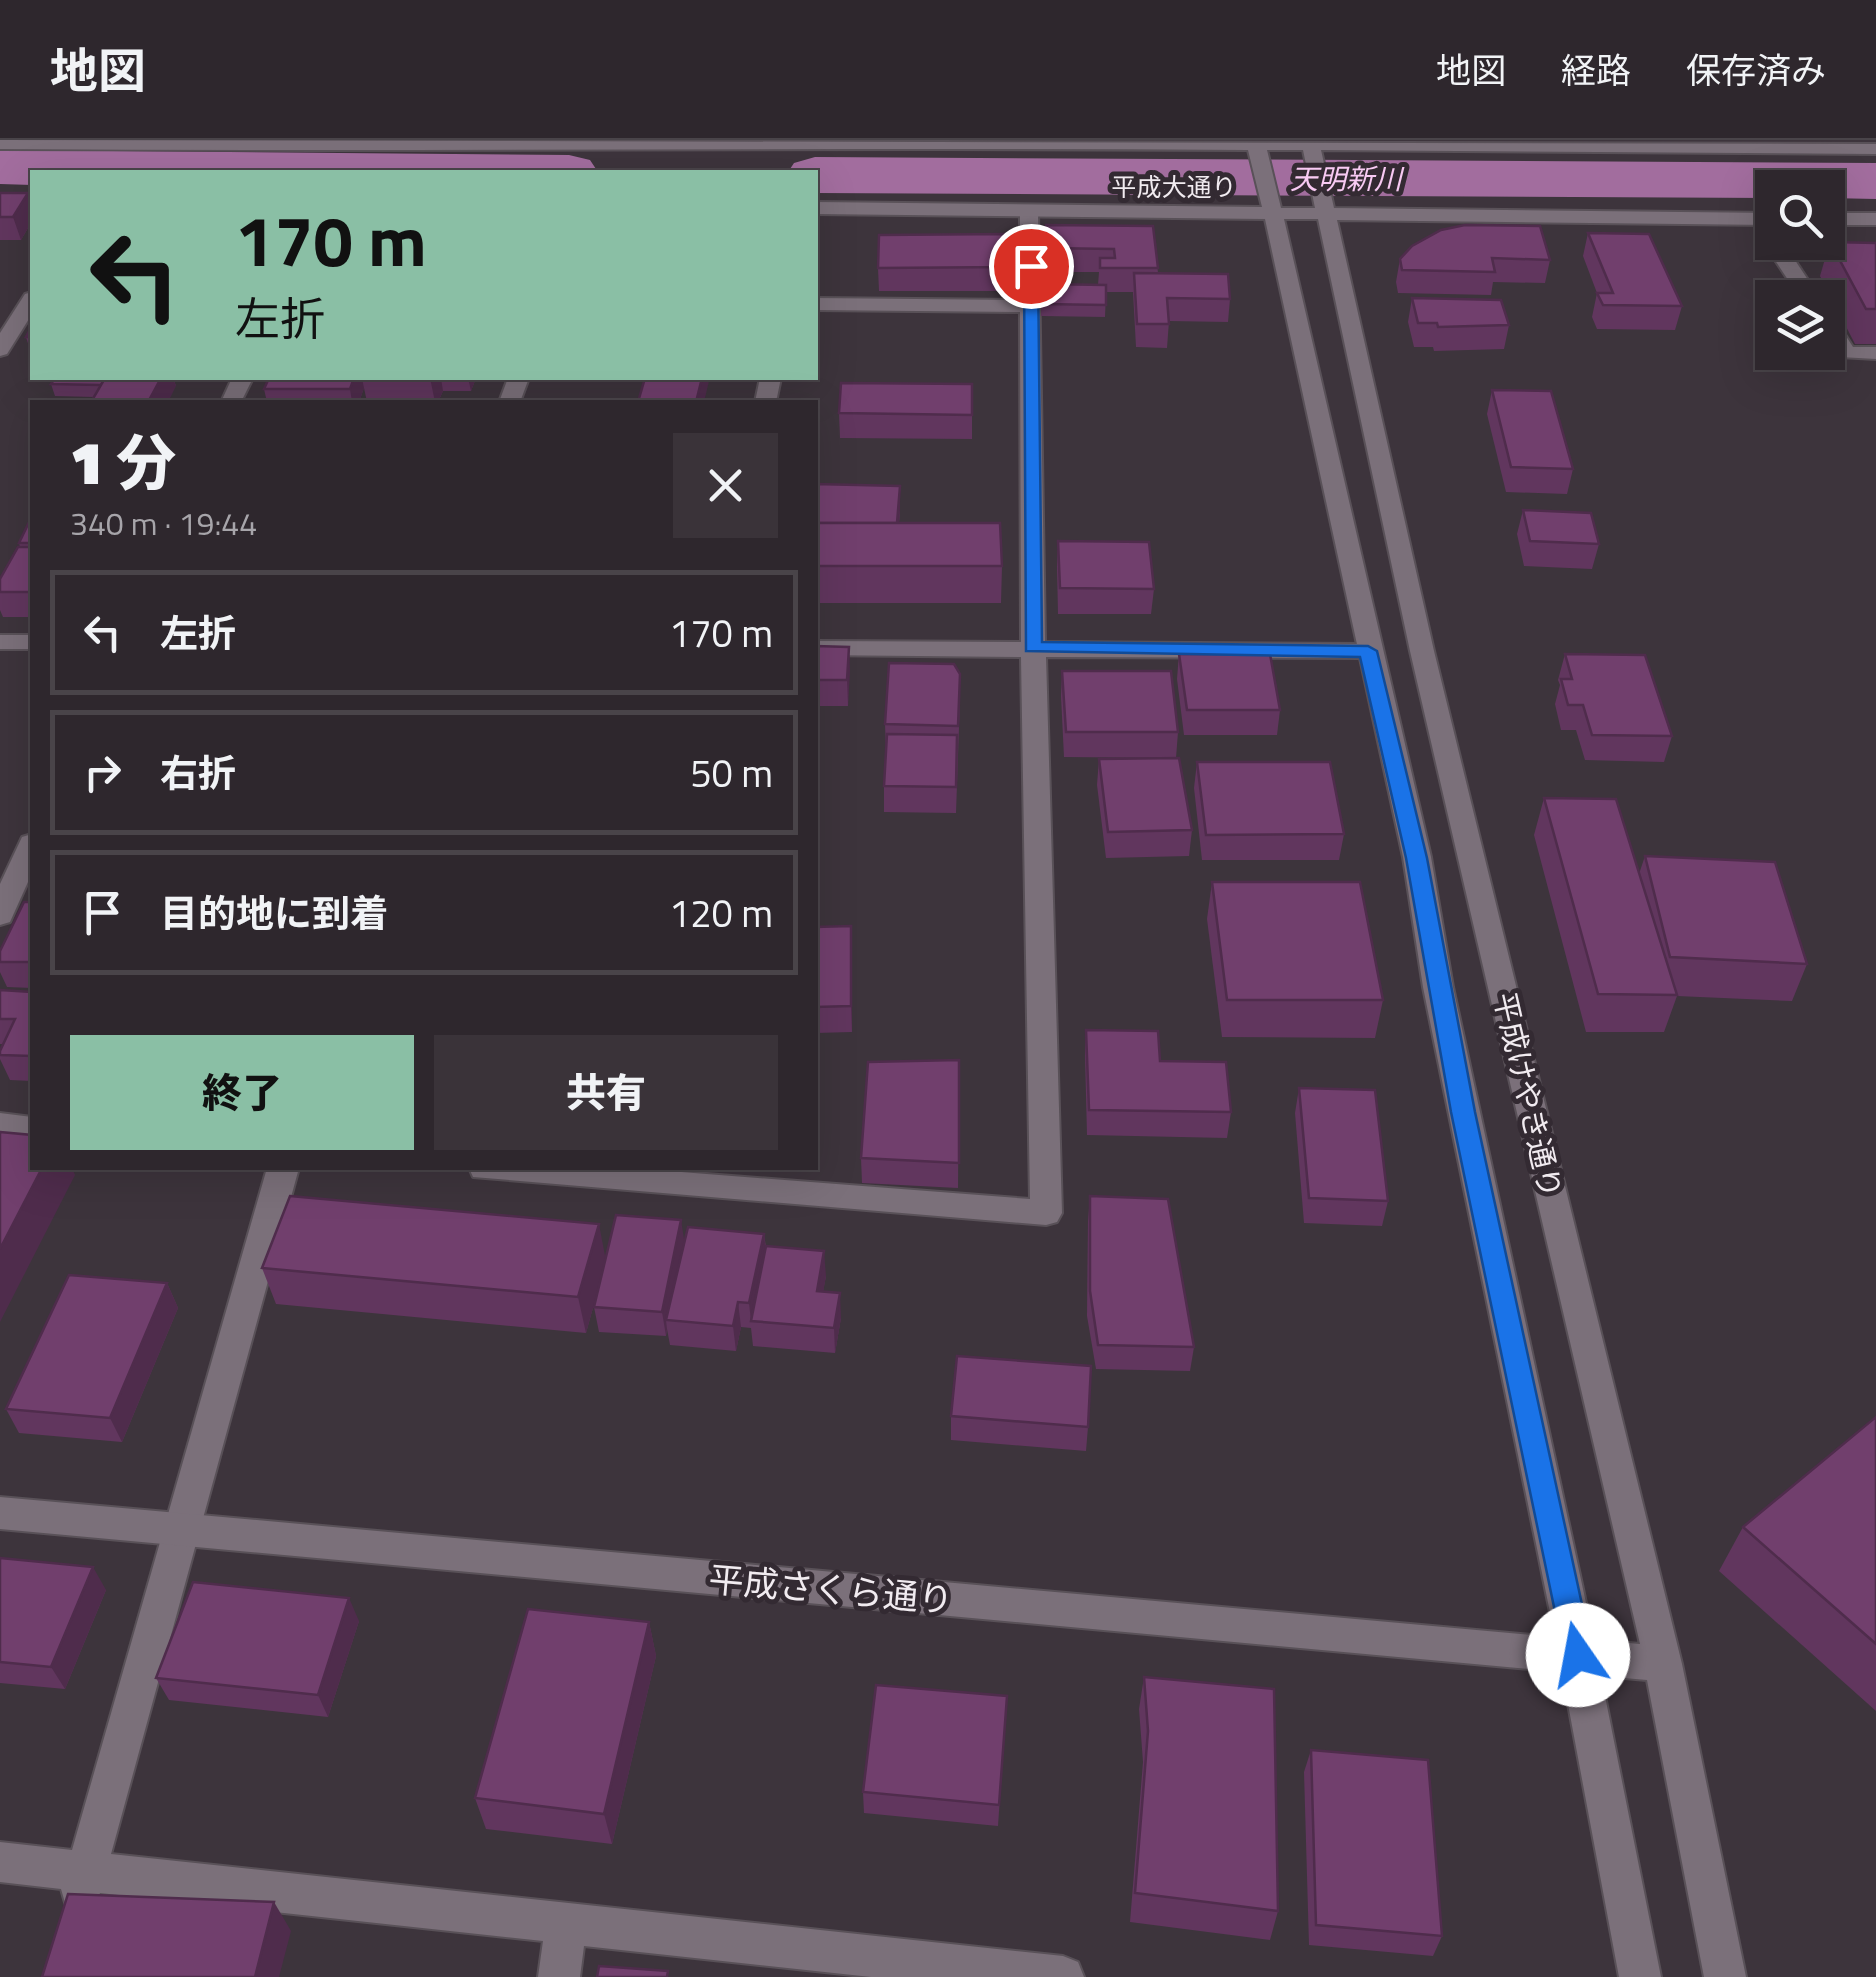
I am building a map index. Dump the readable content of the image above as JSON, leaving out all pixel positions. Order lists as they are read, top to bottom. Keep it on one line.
{"streets":{"street":["平成大通り","平成けやき通り","平成さくら通り"]},"crossings":[["平成大通り","平成けやき通り"],["平成けやき通り","平成さくら通り"]],"water":["天明新川"],"page":{"header":"地図","nav":["地図","経路","保存済み"],"turn":["170 m","左折"],"heading":["1 分","340 m · 19:44"],"list":[{"name":"左折","value":"170 m"},{"name":"右折","value":"50 m"},{"name":"目的地に到着","value":"120 m"}],"buttons":["終了","共有"]}}
